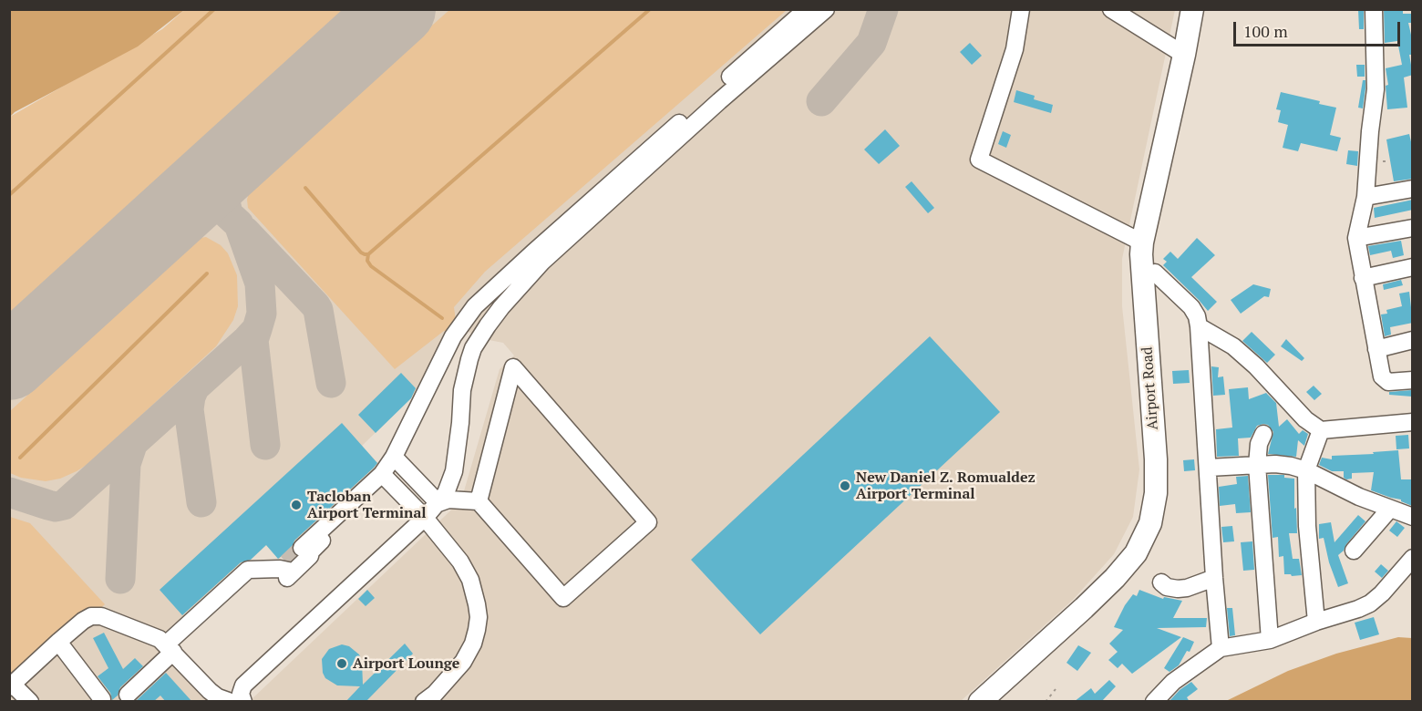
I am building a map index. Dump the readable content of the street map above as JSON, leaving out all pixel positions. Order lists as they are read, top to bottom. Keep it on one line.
{"streets":{"main road":["Airport Road"]},"places":["New Daniel Z. Romualdez Airport Terminal","Tacloban Airport Terminal","Airport Lounge"],"scale_bar":"100 m"}
